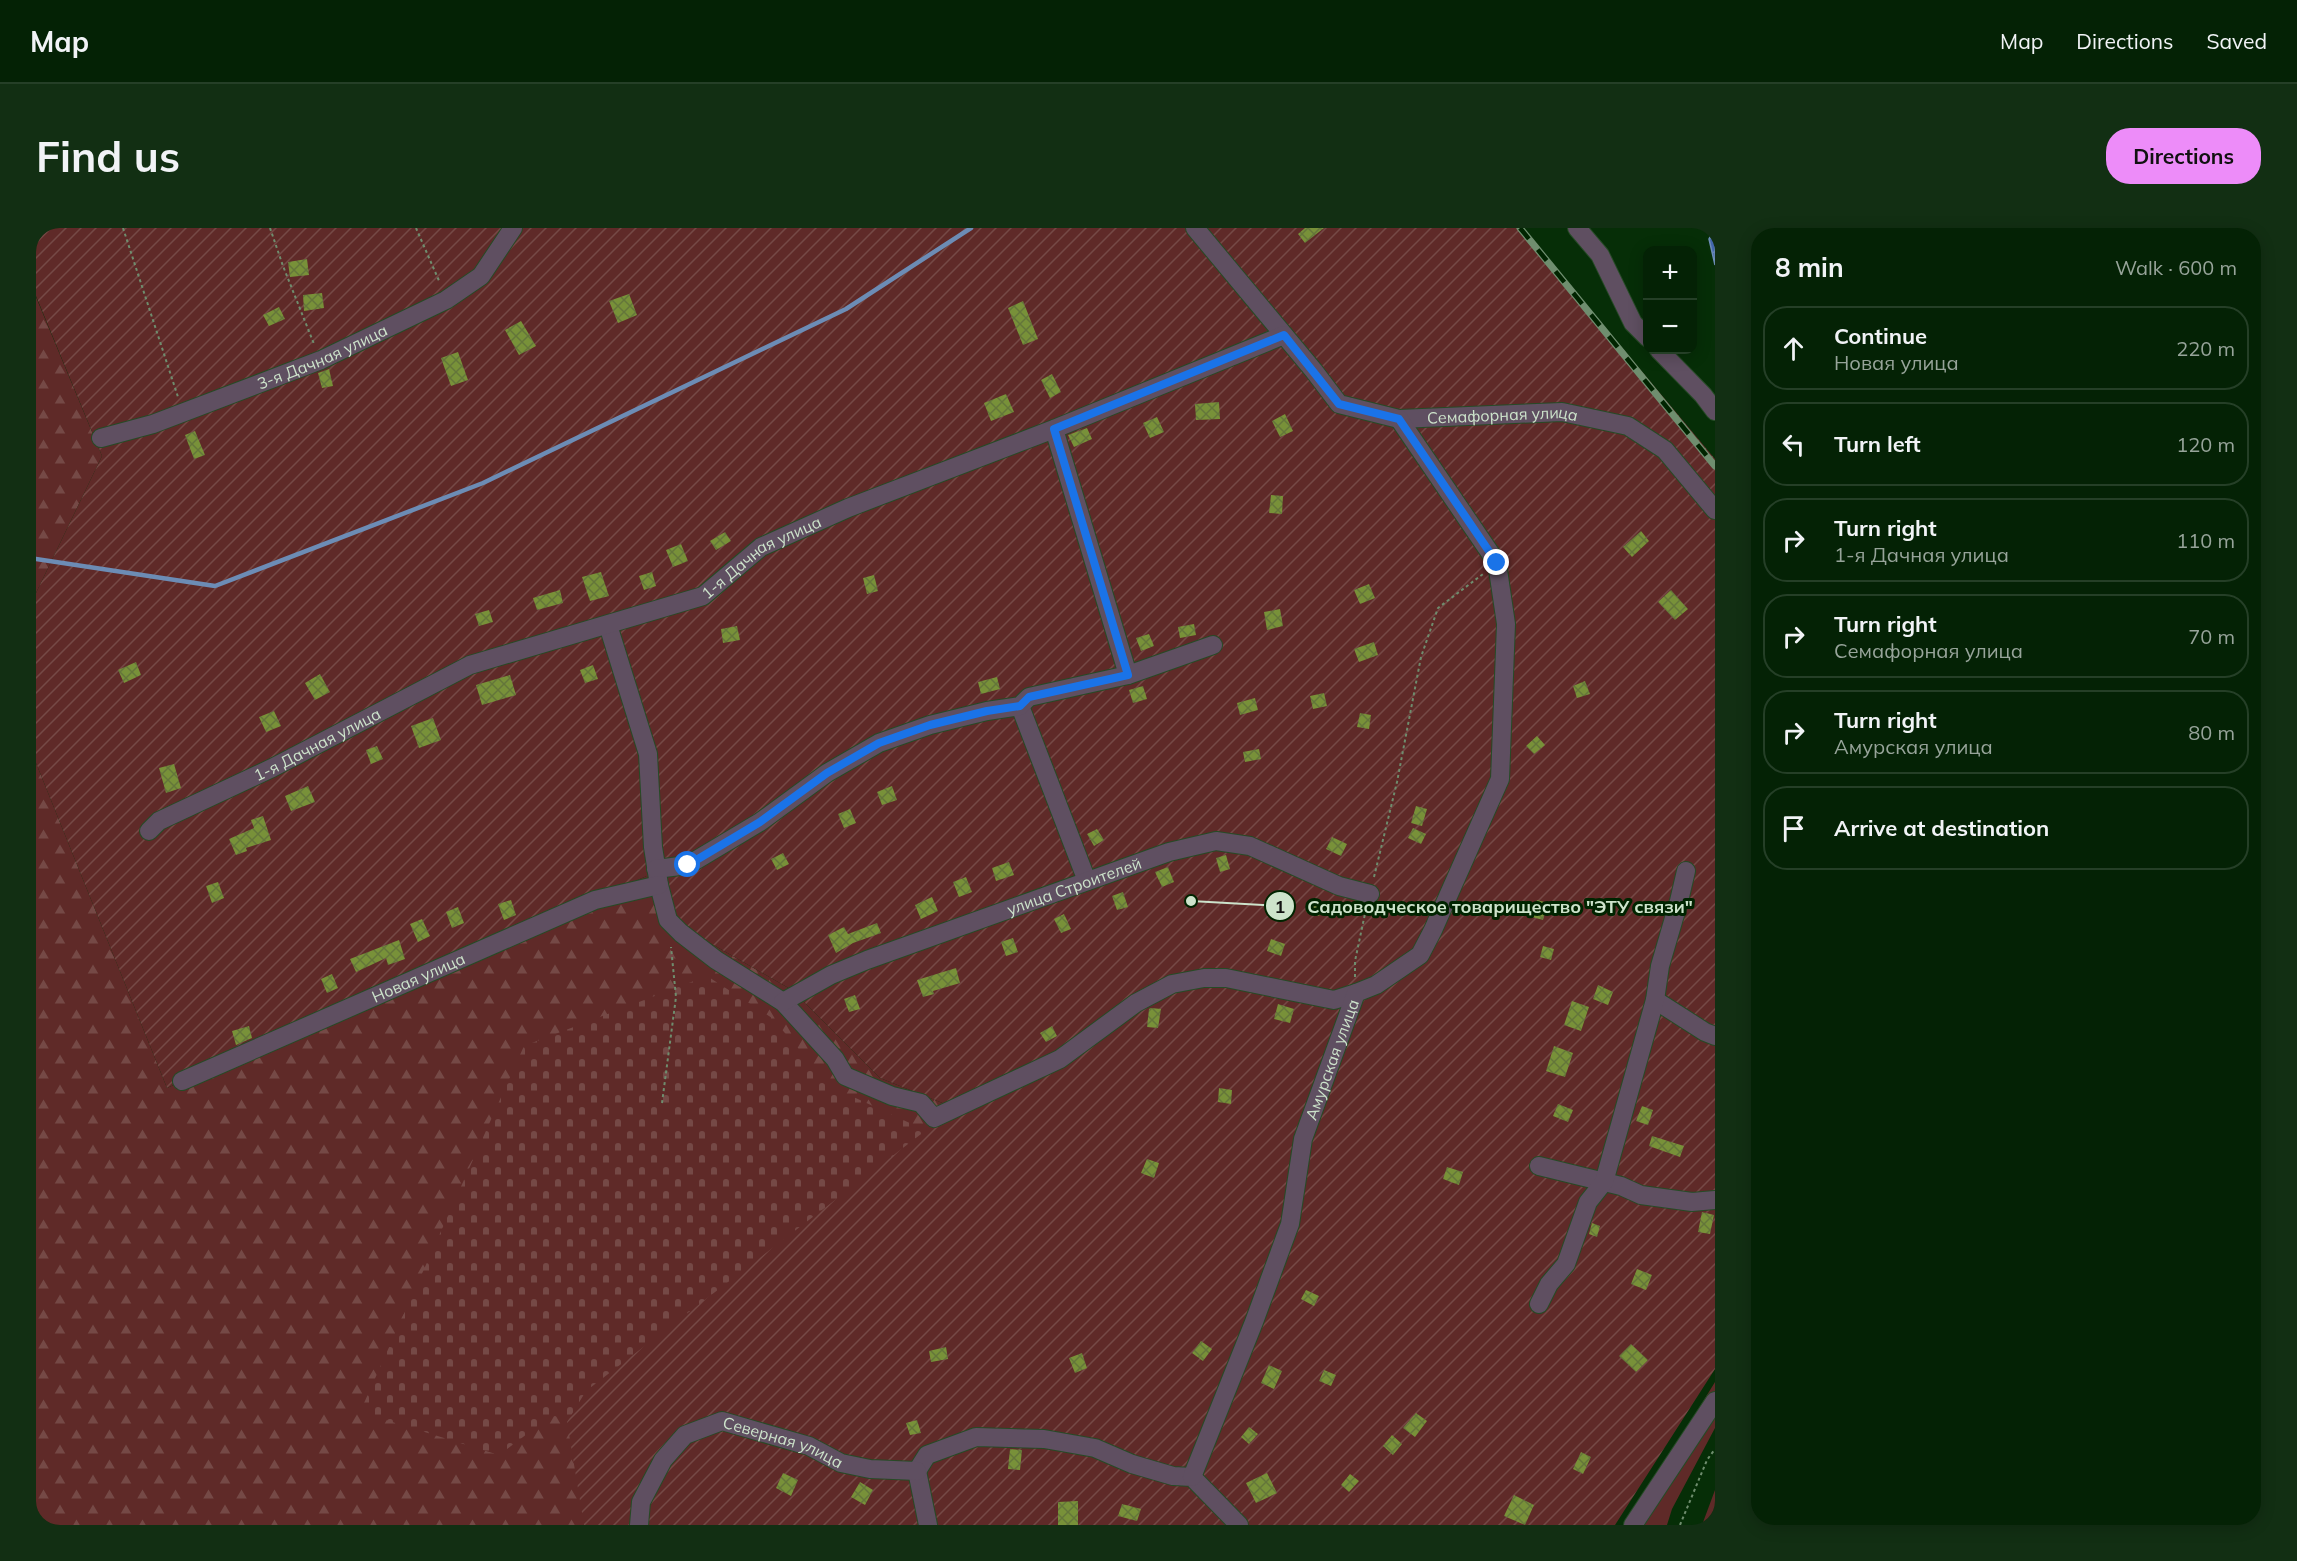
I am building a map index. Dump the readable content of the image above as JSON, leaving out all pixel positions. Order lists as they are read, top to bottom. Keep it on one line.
{"streets":{"street":["3-я Дачная улица","Семафорная улица","1-я Дачная улица","улица Строителей","Новая улица","Амурская улица","Северная улица"]},"crossings":[["Семафорная улица","1-я Дачная улица"],["Семафорная улица","Амурская улица"]],"places":["Садоводческое товарищество \"ЭТУ связи\""],"page":{"header":"Map","nav":["Map","Directions","Saved"],"buttons":"Directions","title":"Find us","heading":["8 min","Walk · 600 m"],"map_buttons":["+","−"],"list":[["Continue","Новая улица","220 m"],["Turn left","120 m"],["Turn right","1-я Дачная улица","110 m"],["Turn right","Семафорная улица","70 m"],["Turn right","Амурская улица","80 m"],"Arrive at destination"]}}
